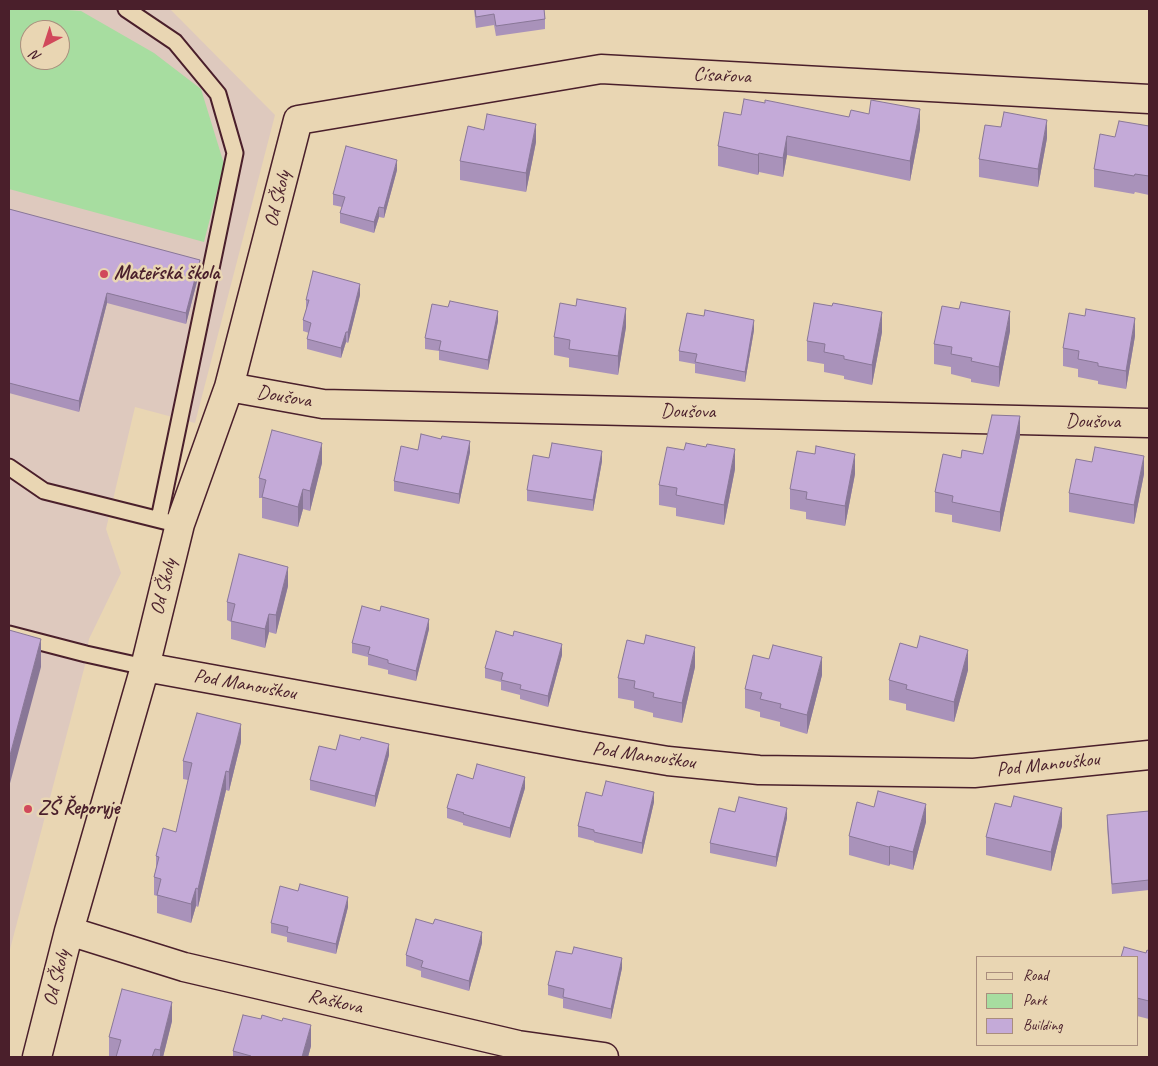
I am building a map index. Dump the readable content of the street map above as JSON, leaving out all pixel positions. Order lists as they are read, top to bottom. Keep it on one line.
{"streets":{"street":["Císařova","Od Školy","Doušova","Pod Manouškou","Raškova"]},"crossings":[["Císařova","Od Školy"],["Od Školy","Doušova"],["Od Školy","Pod Manouškou"],["Od Školy","Raškova"]],"places":["Mateřská škola","ZŠ Řeporyje"],"legend":["Road","Park","Building"],"north":"bottom left"}
